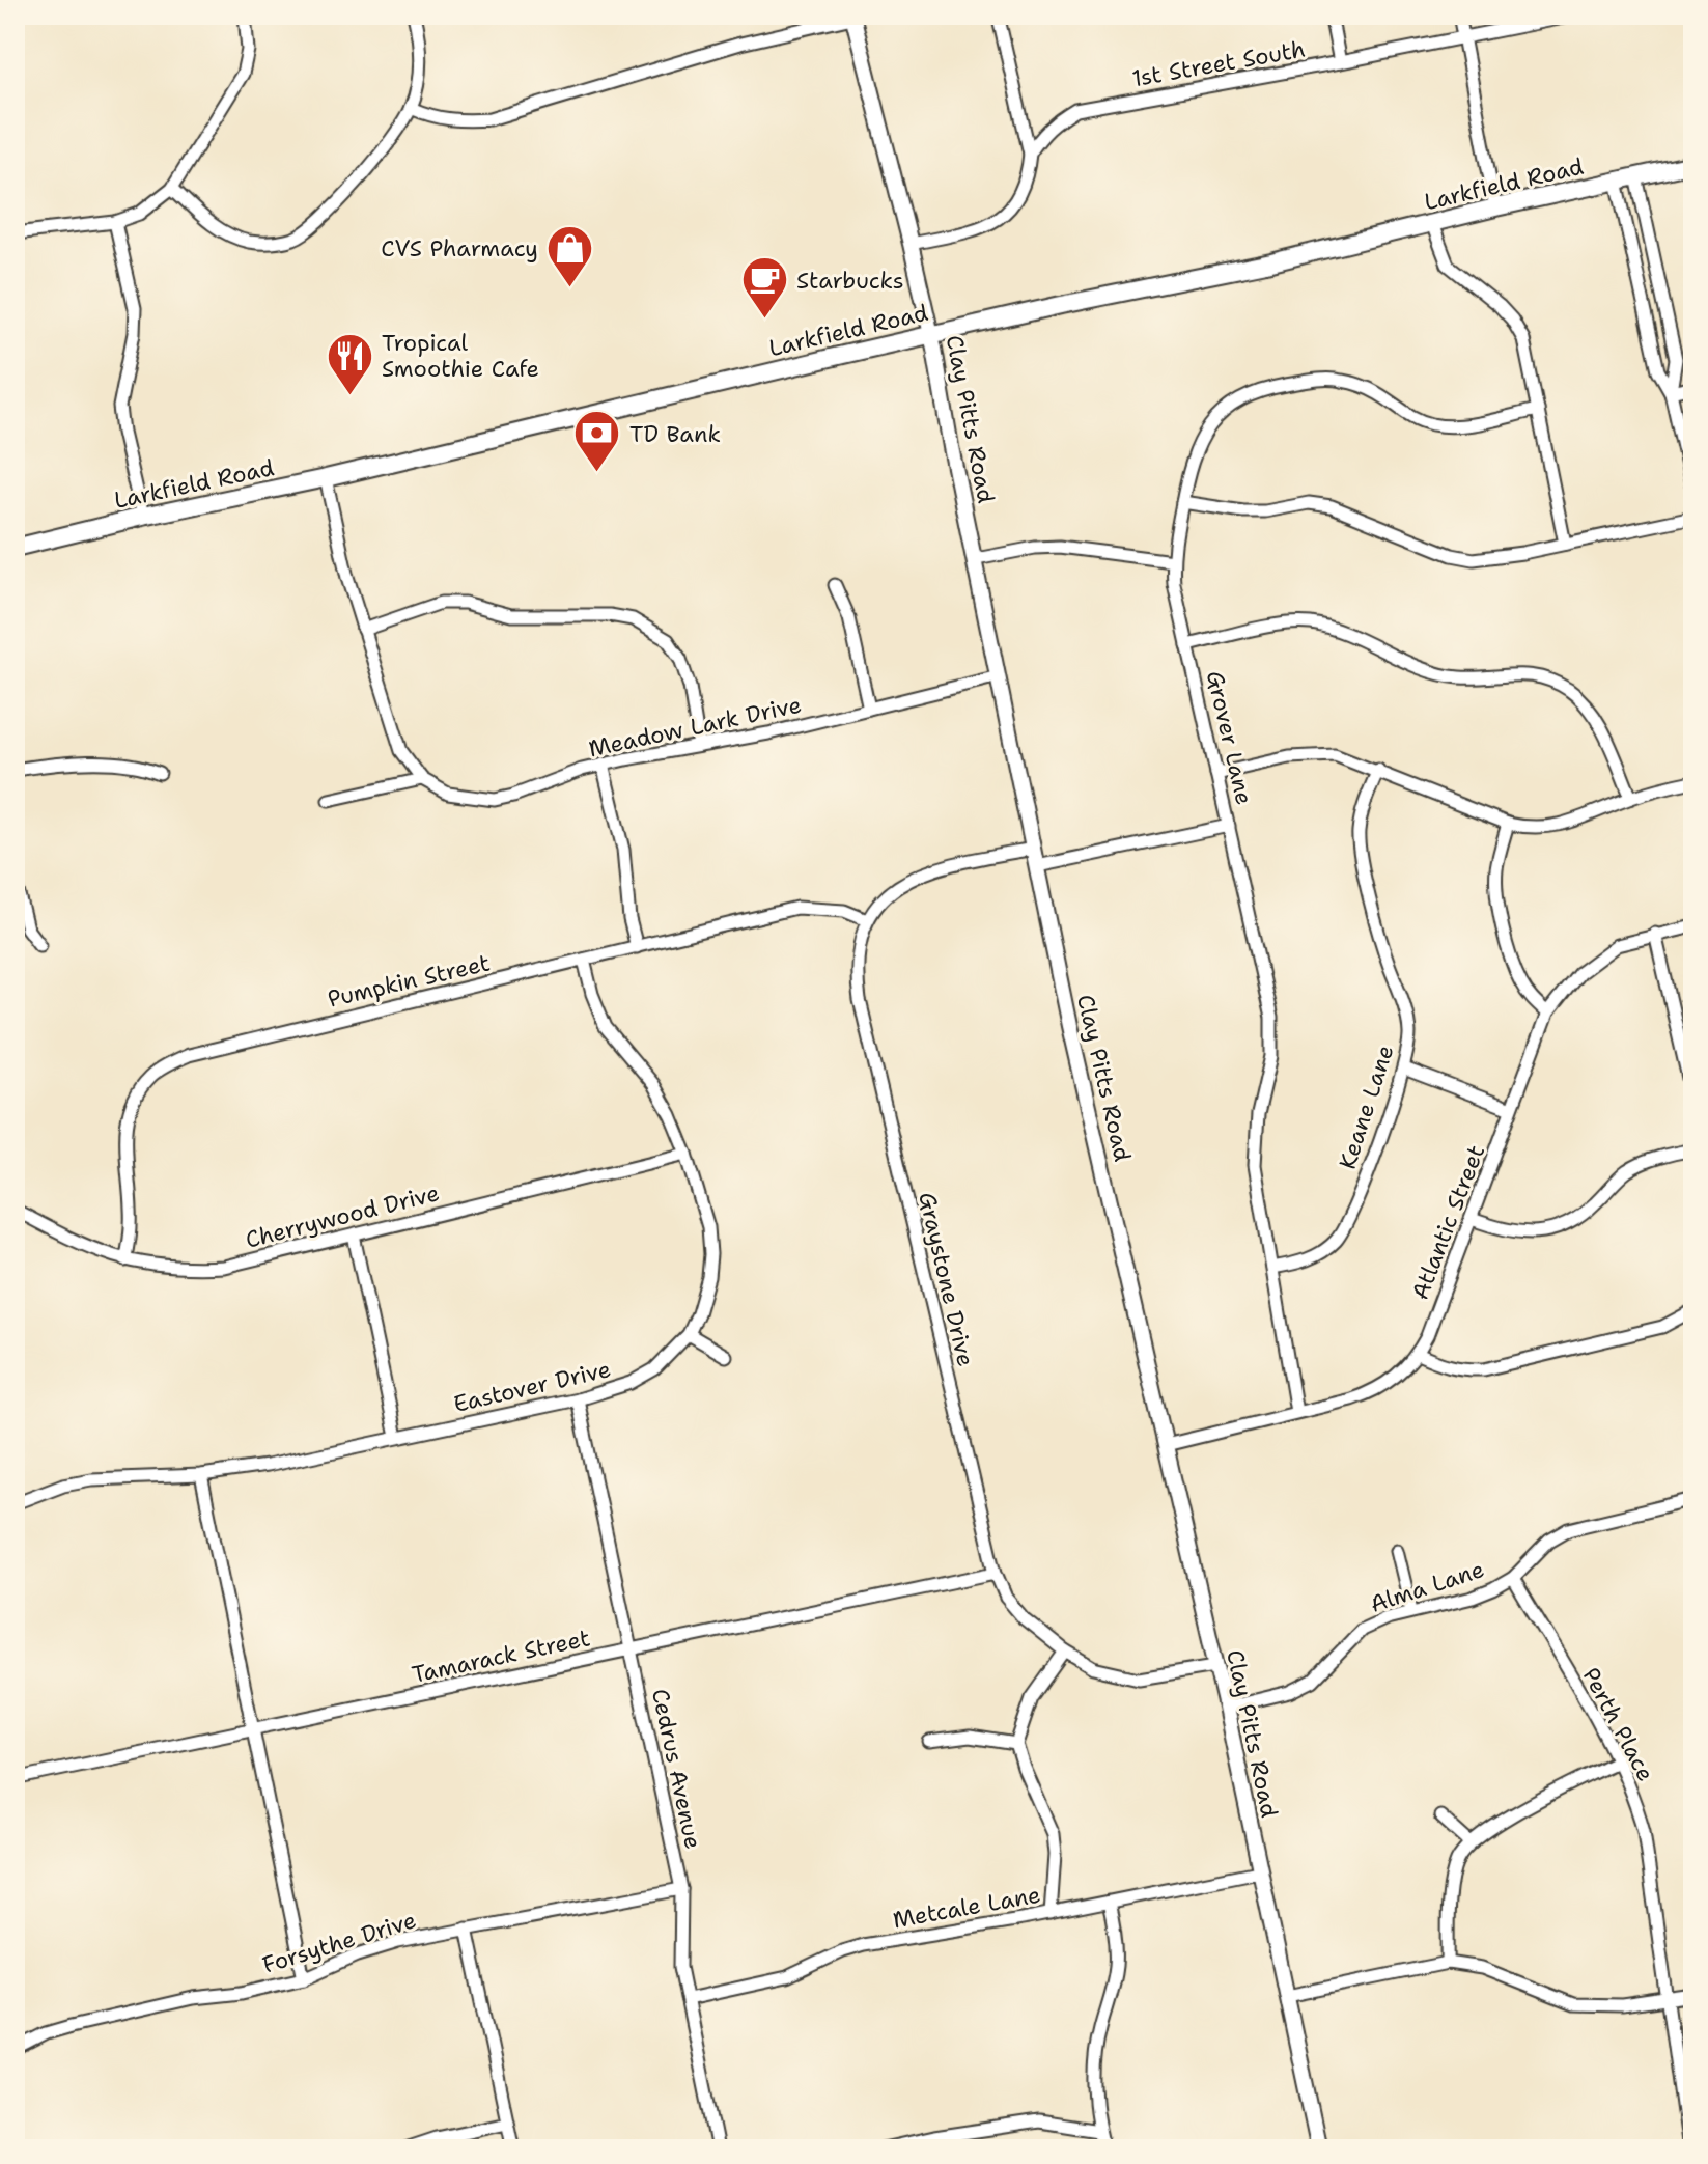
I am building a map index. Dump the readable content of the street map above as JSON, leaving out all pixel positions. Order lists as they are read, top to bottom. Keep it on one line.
{"streets":{"main road":["Larkfield Road"],"street":["1st Street South","Clay Pitts Road","Meadow Lark Drive","Grover Lane","Pumpkin Street","Keane Lane","Cherrywood Drive","Atlantic Street","Graystone Drive","Eastover Drive","Alma Lane","Tamarack Street","Perth Place","Cedrus Avenue","Metcale Lane","Forsythe Drive"]},"crossings":[["Larkfield Road","Clay Pitts Road"],["Clay Pitts Road","Meadow Lark Drive"],["Clay Pitts Road","Atlantic Street"],["Clay Pitts Road","Graystone Drive"],["Clay Pitts Road","Alma Lane"],["Clay Pitts Road","Metcale Lane"],["Grover Lane","Keane Lane"],["Grover Lane","Atlantic Street"],["Pumpkin Street","Cherrywood Drive"],["Pumpkin Street","Graystone Drive"],["Pumpkin Street","Eastover Drive"],["Cherrywood Drive","Eastover Drive"],["Graystone Drive","Tamarack Street"],["Eastover Drive","Cedrus Avenue"],["Alma Lane","Perth Place"],["Tamarack Street","Cedrus Avenue"],["Cedrus Avenue","Metcale Lane"],["Cedrus Avenue","Forsythe Drive"]],"places":{"shop":["CVS Pharmacy"],"cafe":["Starbucks"],"restaurant":["Tropical Smoothie Cafe"],"bank":["TD Bank"]}}
